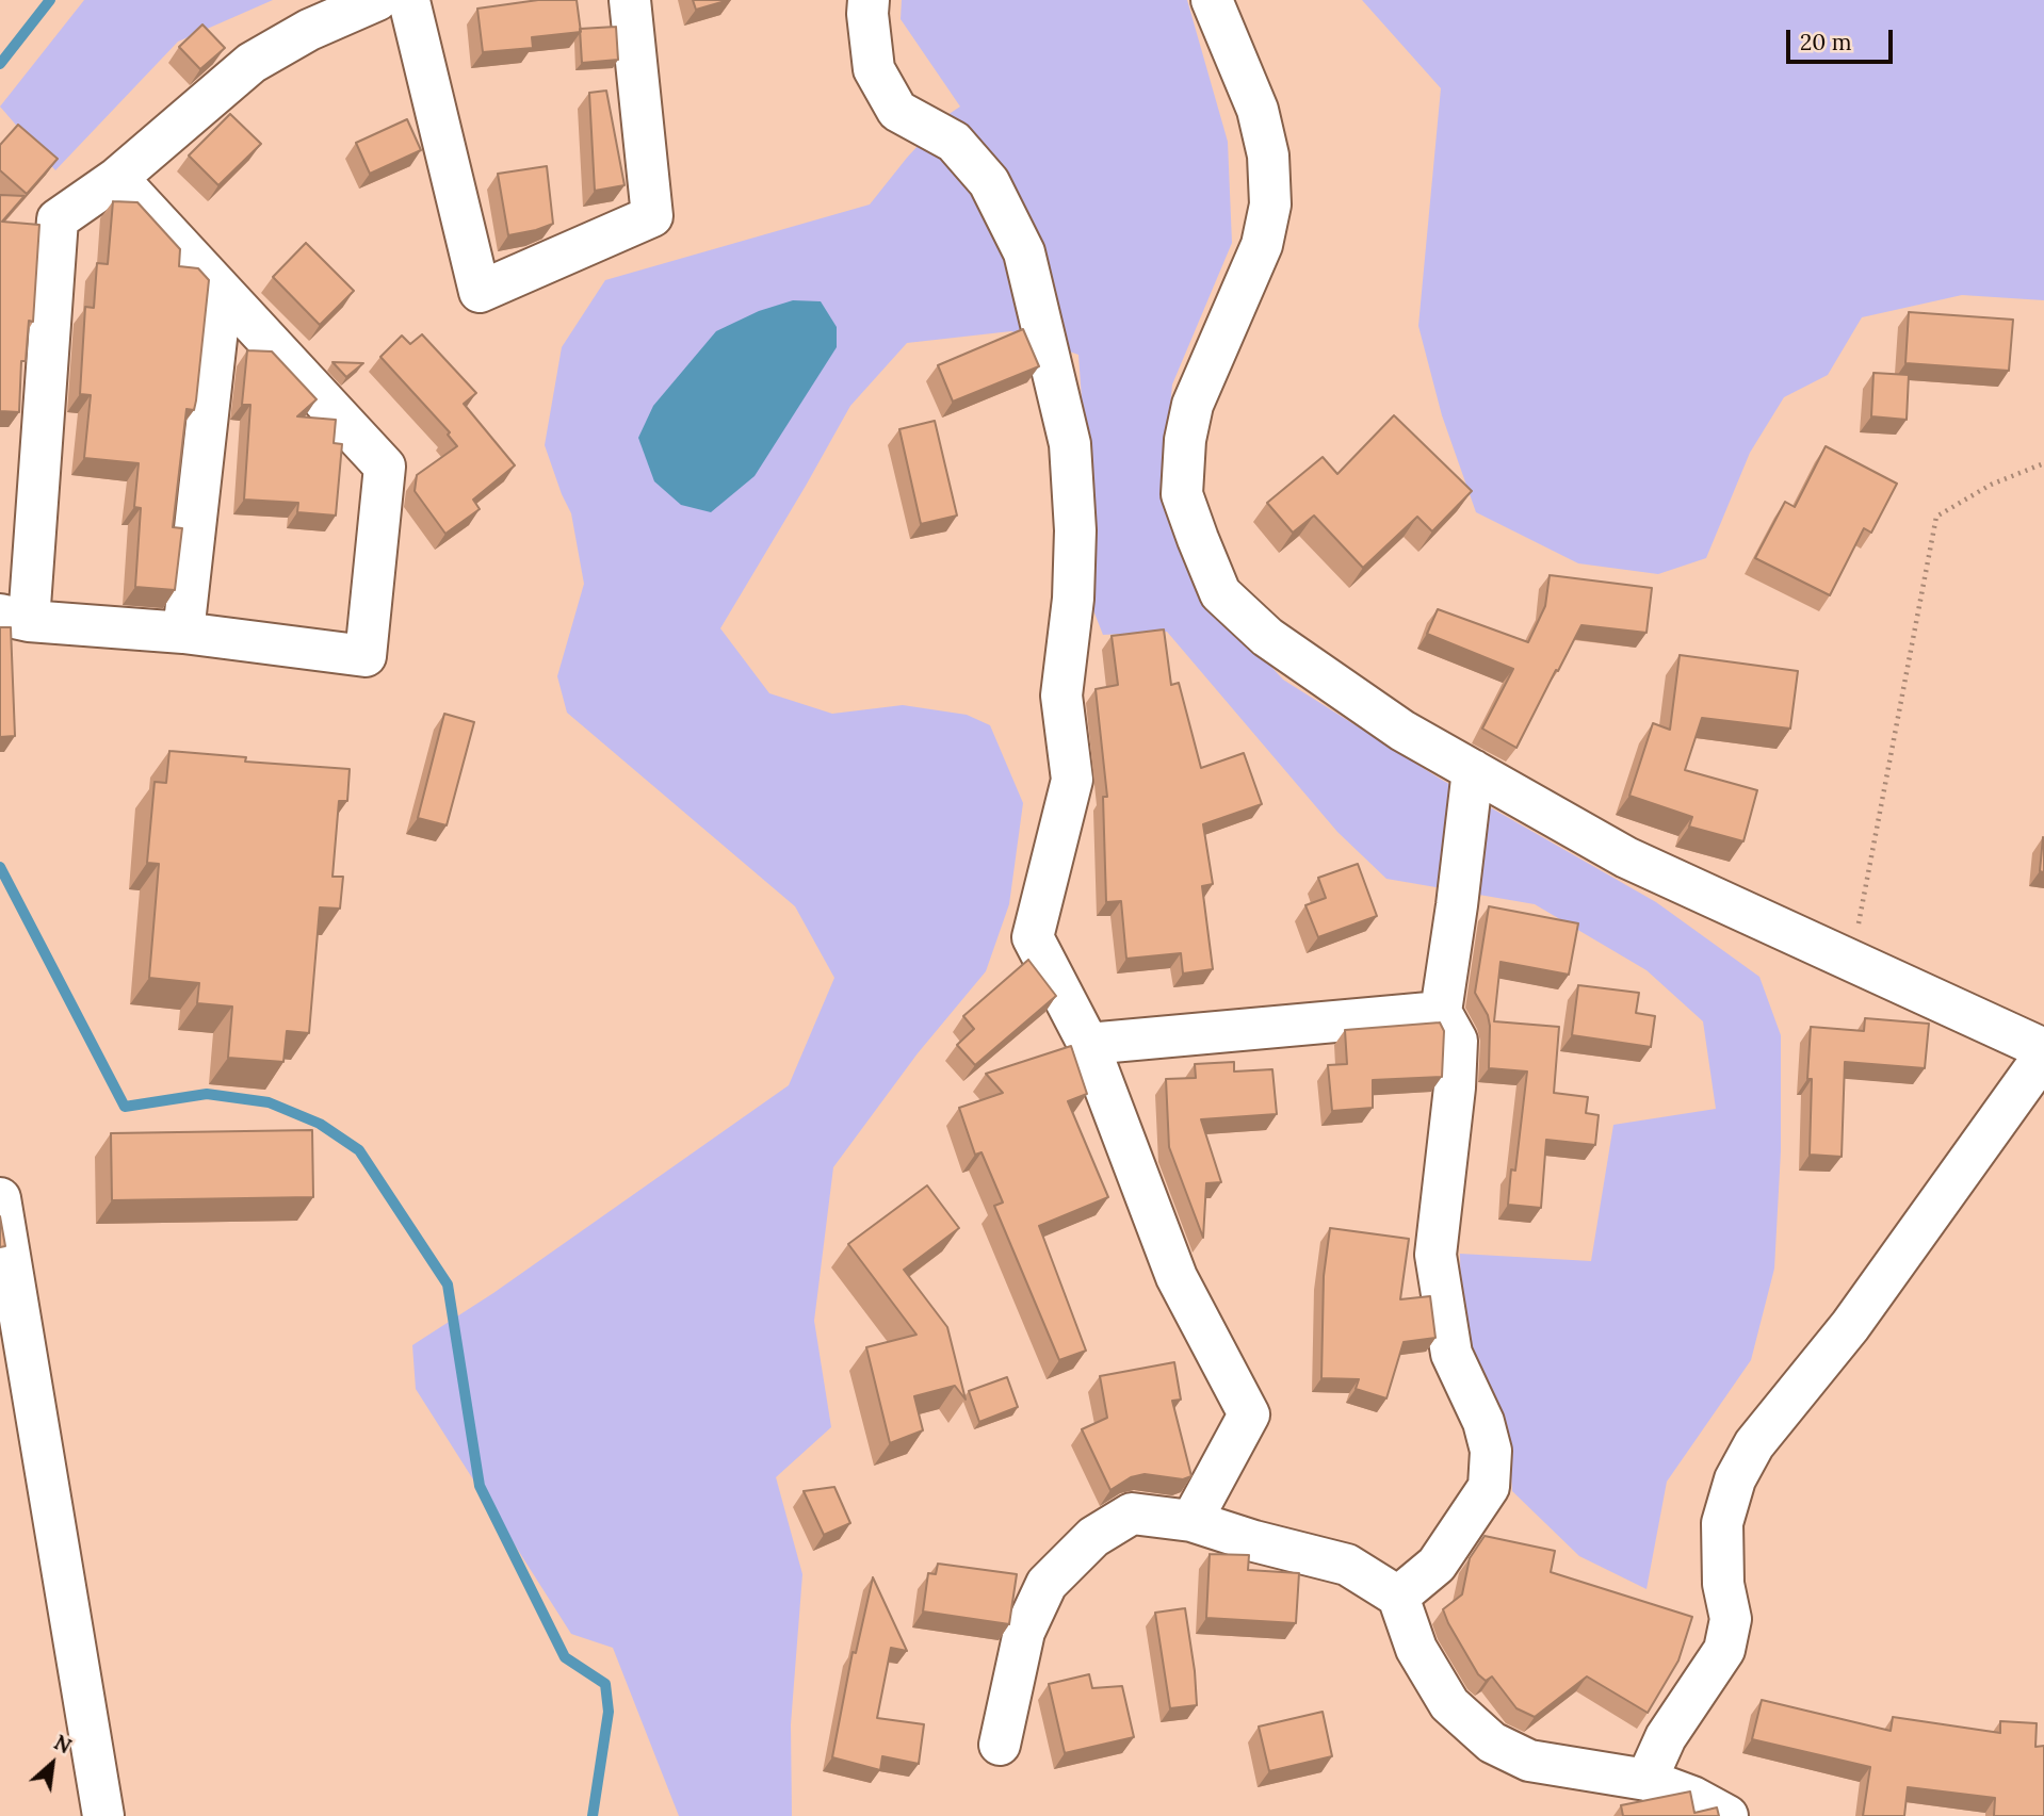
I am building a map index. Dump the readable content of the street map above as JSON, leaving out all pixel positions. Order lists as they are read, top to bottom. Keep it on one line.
{"scale_bar":"20 m","north":"top right"}
